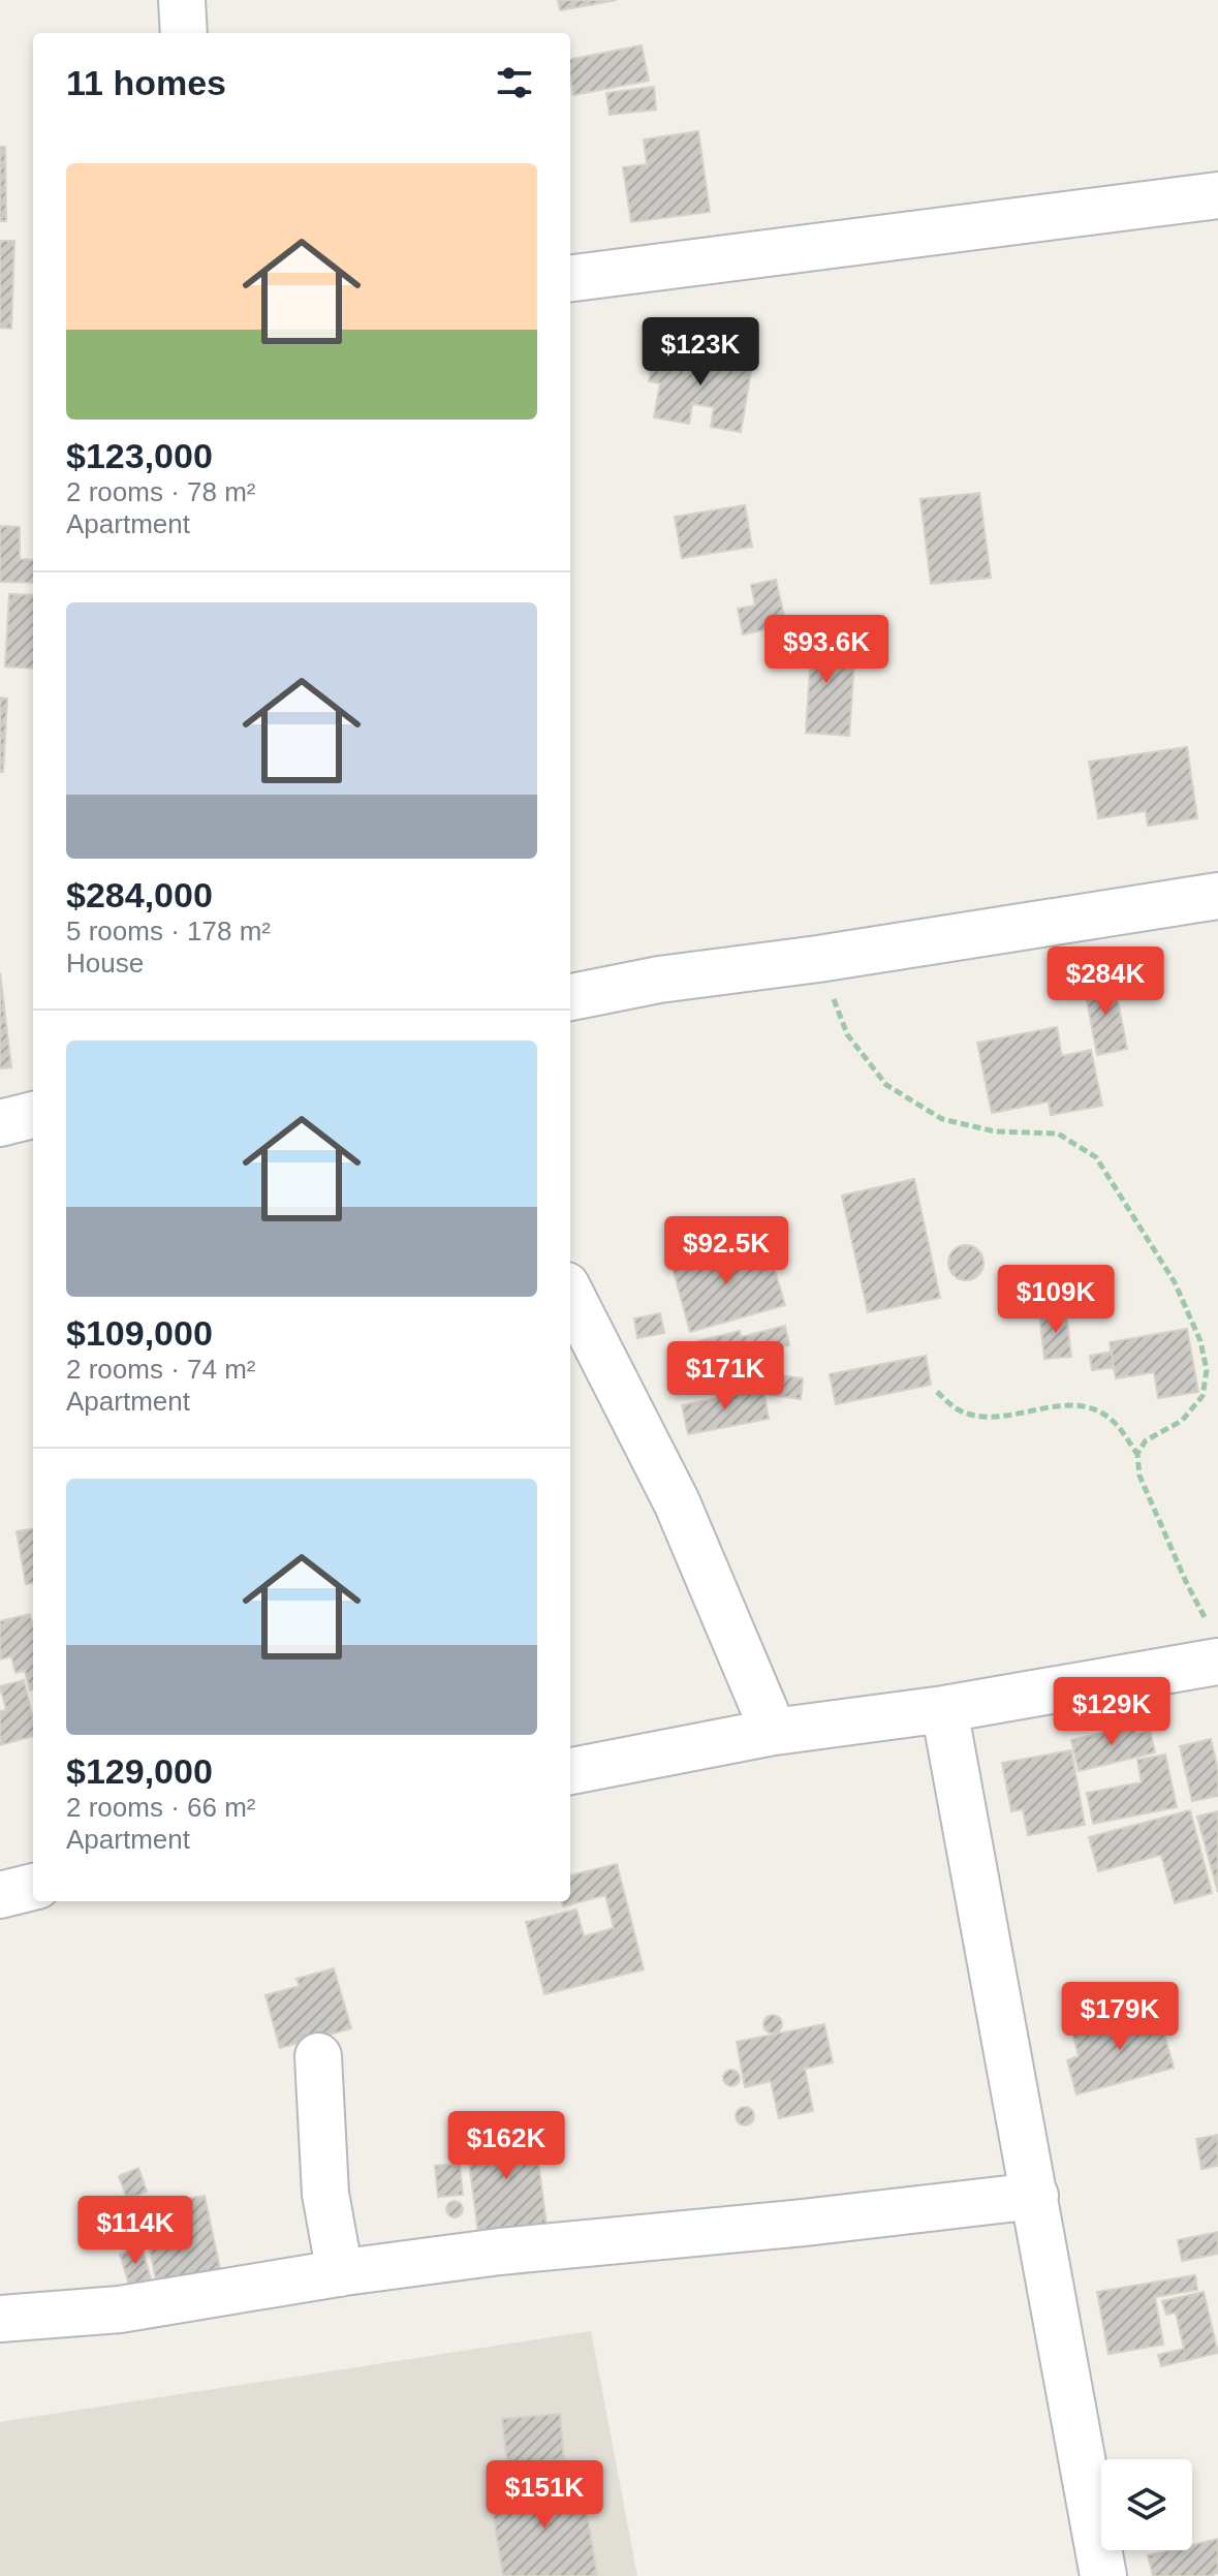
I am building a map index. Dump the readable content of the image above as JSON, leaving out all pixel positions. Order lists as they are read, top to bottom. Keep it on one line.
{"page":{"heading":"11 homes","list":[{"name":"$123,000","note":"2 rooms · 78 m² · Apartment"},{"name":"$284,000","note":"5 rooms · 178 m² · House"},{"name":"$109,000","note":"2 rooms · 74 m² · Apartment"},{"name":"$129,000","note":"2 rooms · 66 m² · Apartment"}],"price":["$123K","$93.6K","$284K","$92.5K","$109K","$171K","$129K","$179K","$162K","$114K","$151K"]}}
